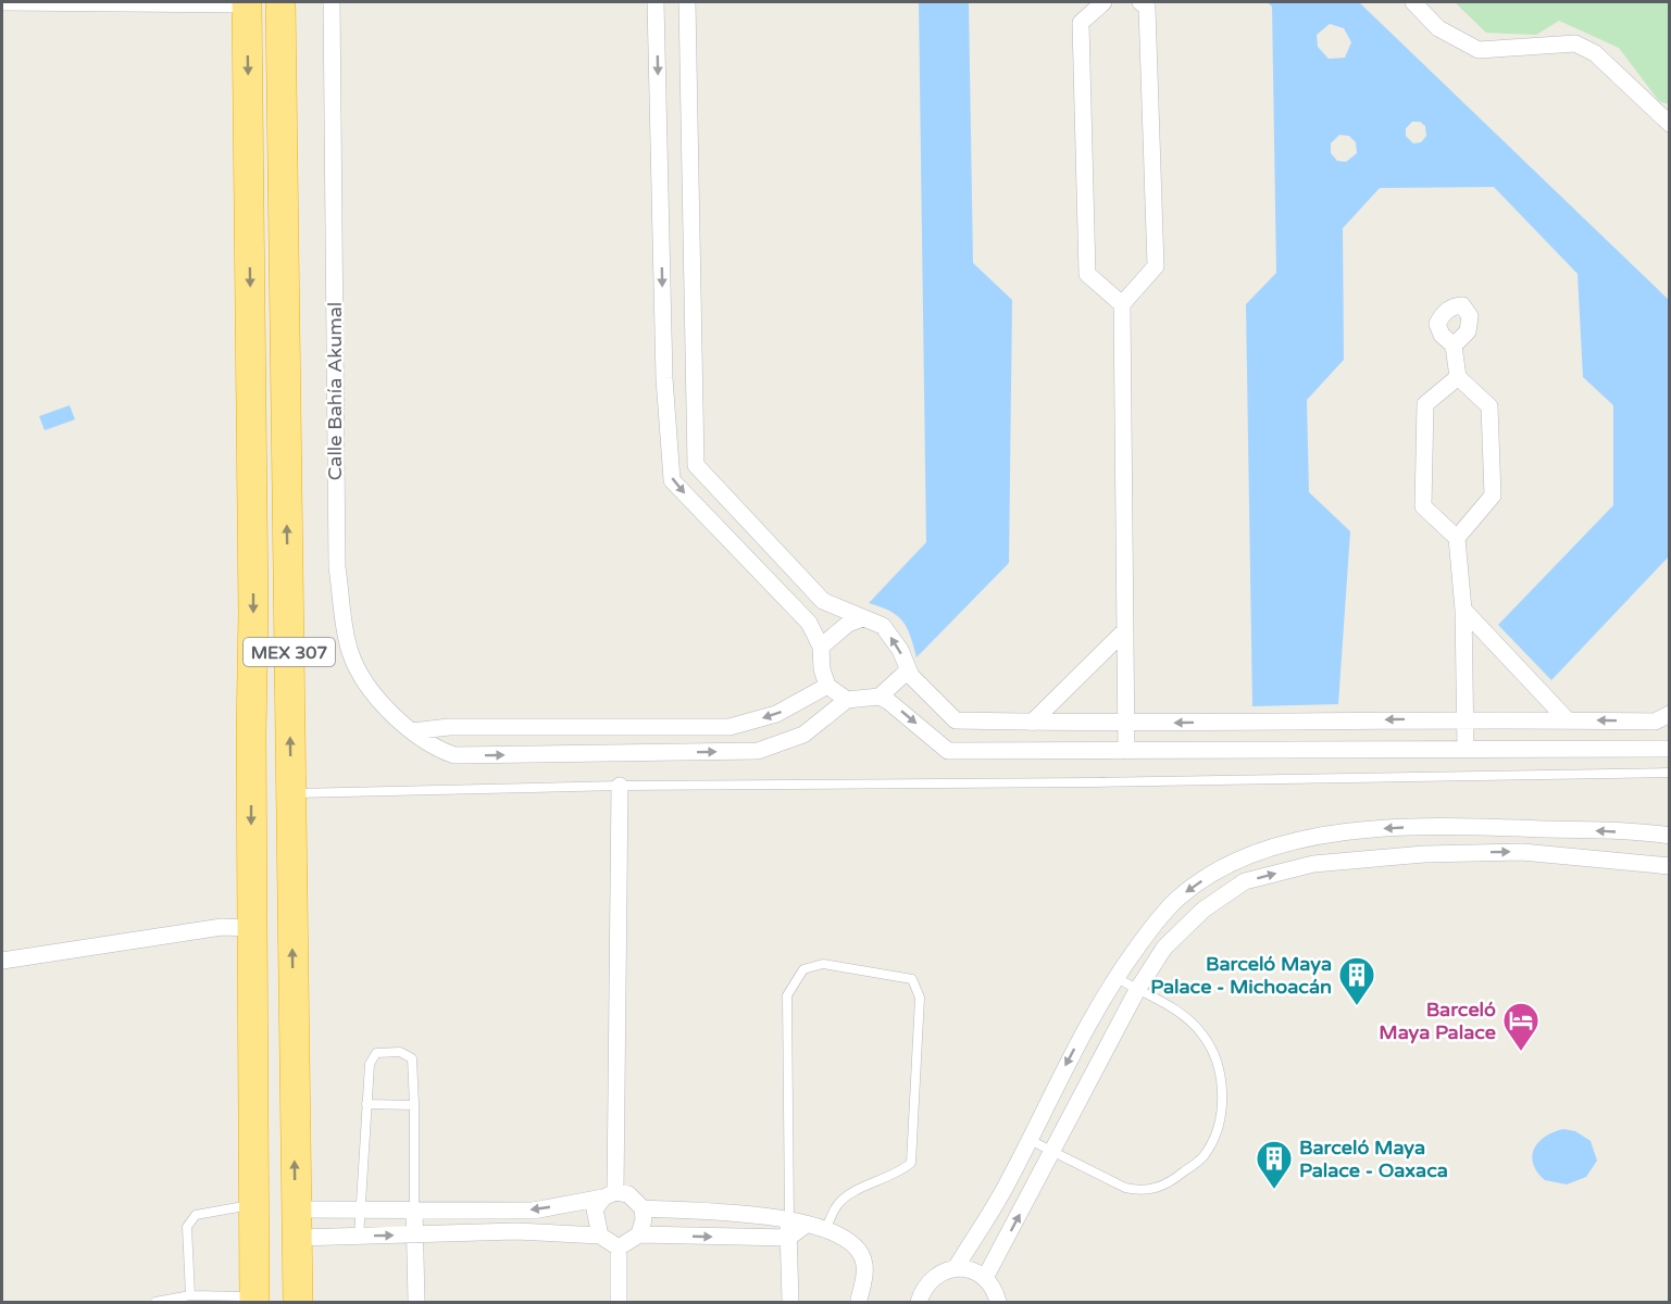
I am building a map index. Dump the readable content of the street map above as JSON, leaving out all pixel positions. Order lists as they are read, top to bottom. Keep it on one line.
{"streets":{"highway":["MEX 307"],"street":["Calle Bahía Akumal"]},"places":{"building":["Barceló Maya Palace - Michoacán","Barceló Maya Palace - Oaxaca"],"hotel":["Barceló Maya Palace"]}}
